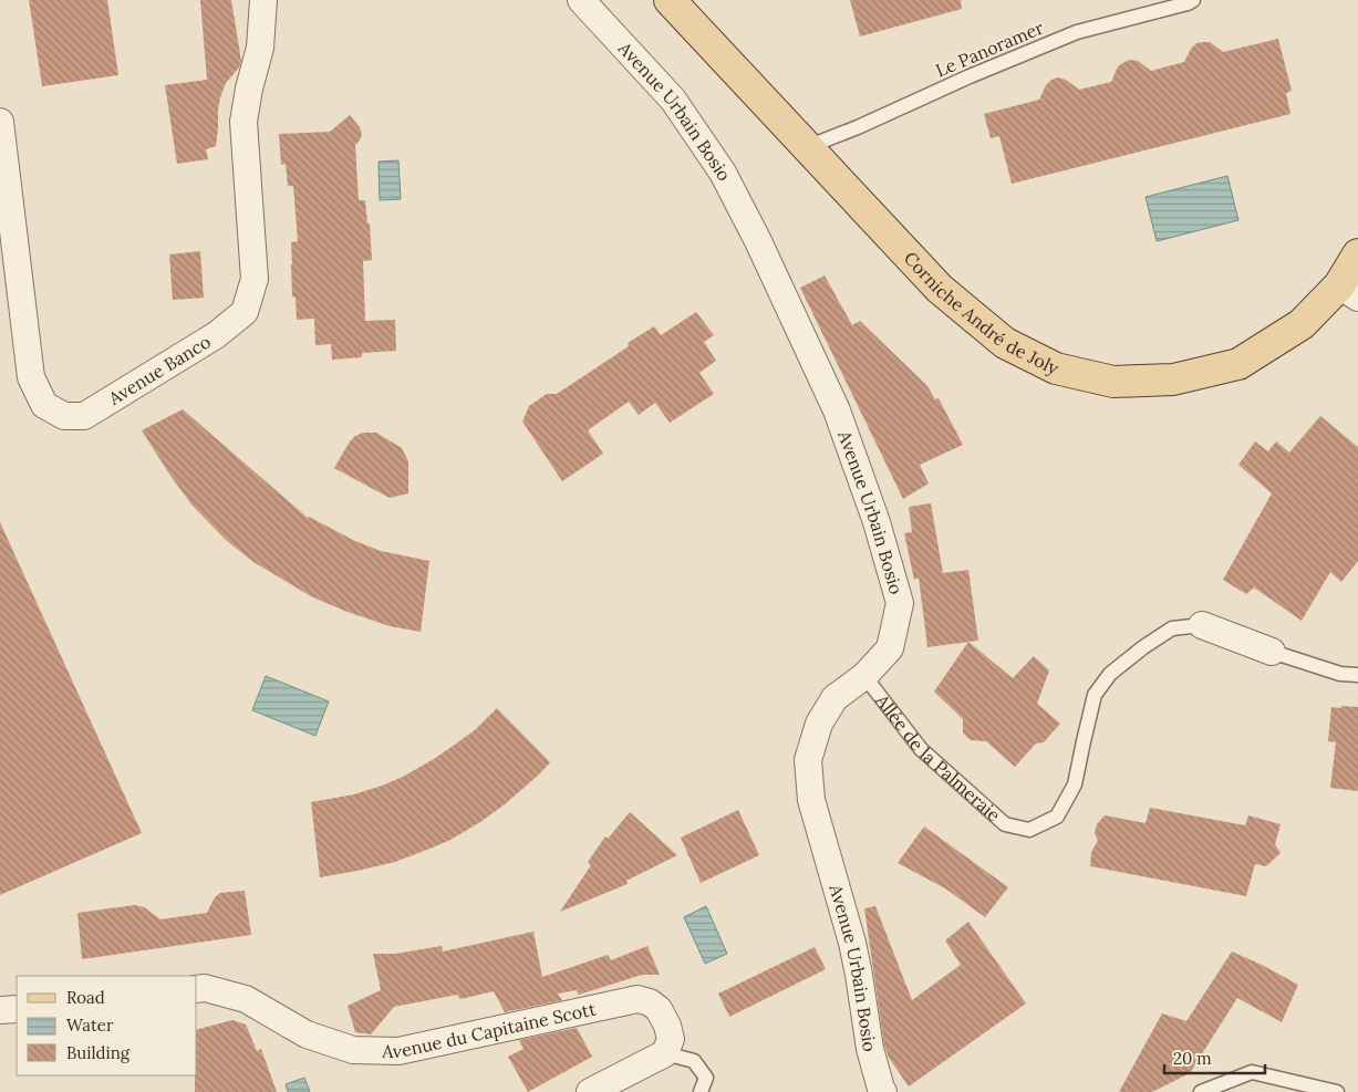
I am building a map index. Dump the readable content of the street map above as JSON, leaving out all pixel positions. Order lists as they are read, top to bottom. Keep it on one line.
{"streets":{"main road":["Corniche André de Joly"],"street":["Avenue Urbain Bosio","Avenue Banco","Allée de la Palmeraie","Avenue du Capitaine Scott"],"lane":["Le Panoramer"]},"crossings":[["Le Panoramer","Corniche André de Joly"],["Avenue Urbain Bosio","Allée de la Palmeraie"]],"legend":["Road","Water","Building"],"scale_bar":"20 m"}
